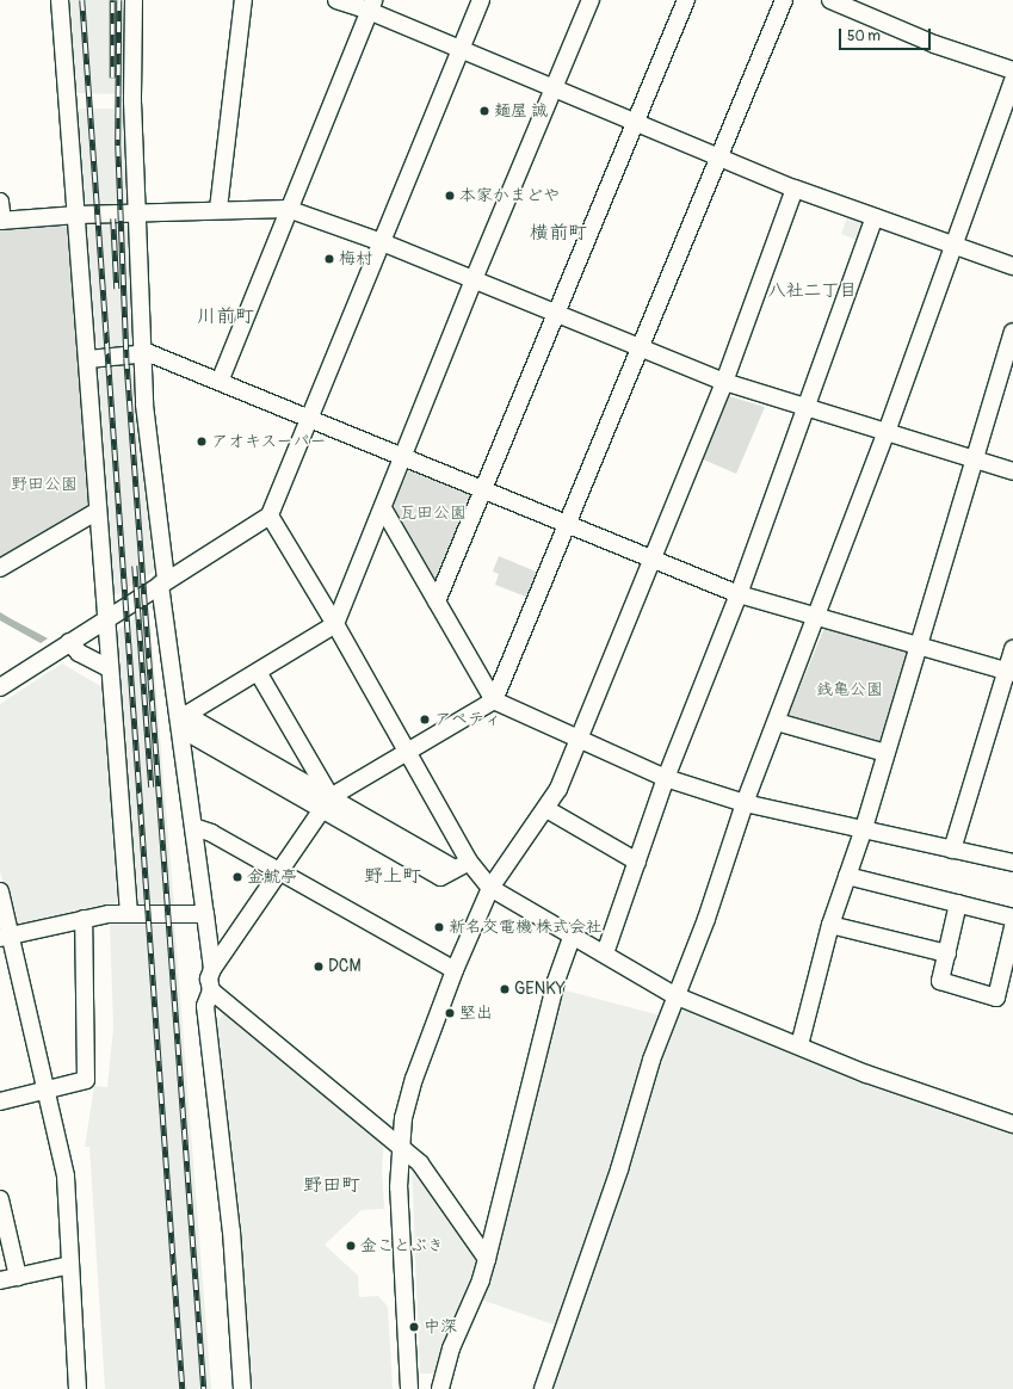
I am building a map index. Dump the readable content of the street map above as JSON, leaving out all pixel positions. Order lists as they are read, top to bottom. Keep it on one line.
{"districts":["横前町","八社二丁目","川前町","野上町","野田町"],"parks":["野田公園","瓦田公園","銭亀公園"],"places":["麺屋 誠","本家かまどや","梅村","アオキスーパー","アペティ","金鯱亭","新名交電機 株式会社","DCM","GENKY","堅出","金ことぶき","中深"],"scale_bar":"50 m"}
